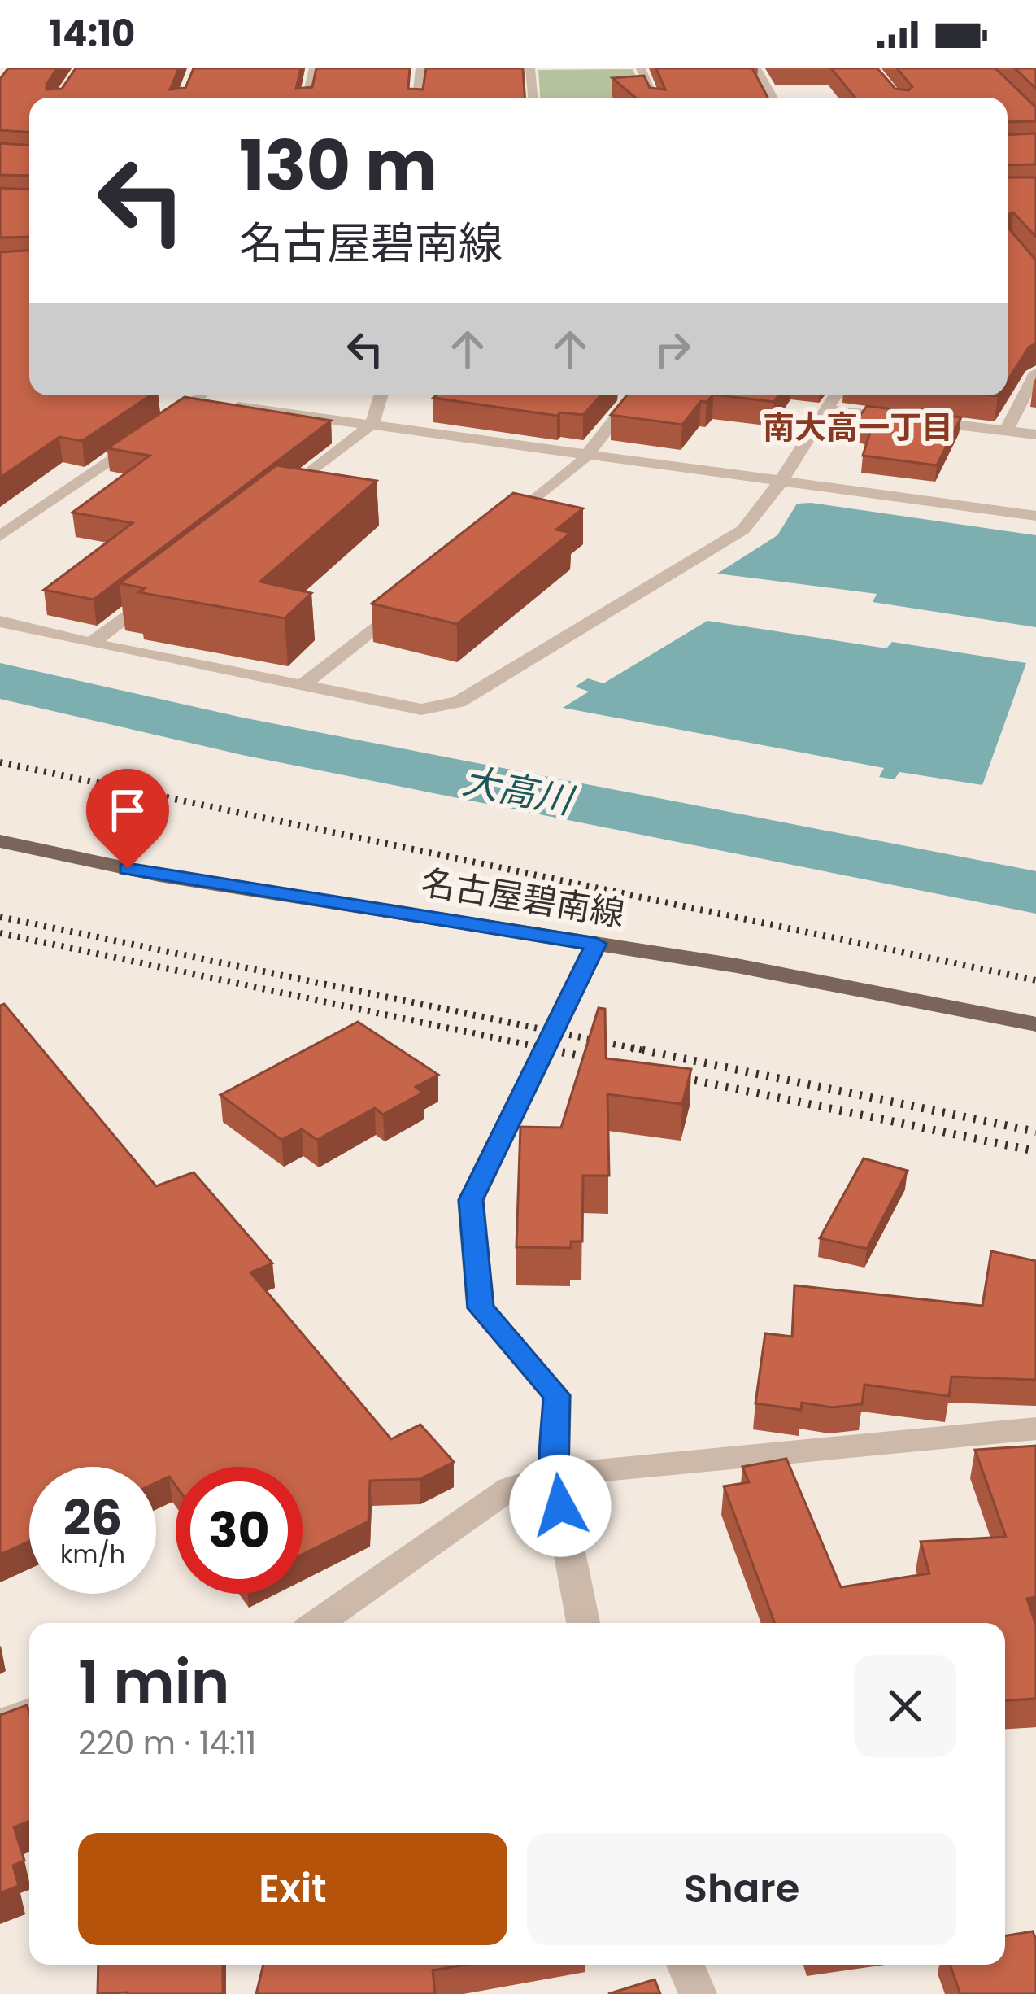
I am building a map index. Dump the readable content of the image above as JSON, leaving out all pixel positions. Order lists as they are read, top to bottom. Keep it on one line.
{"streets":{"main road":["名古屋碧南線"]},"districts":["南大高一丁目"],"water":["大高川"],"page":{"status":"14:10","turn":["130 m","名古屋碧南線"],"speed":"26 km/h","limit":"30","heading":["1 min","220 m · 14:11"],"buttons":["Exit","Share"]}}
